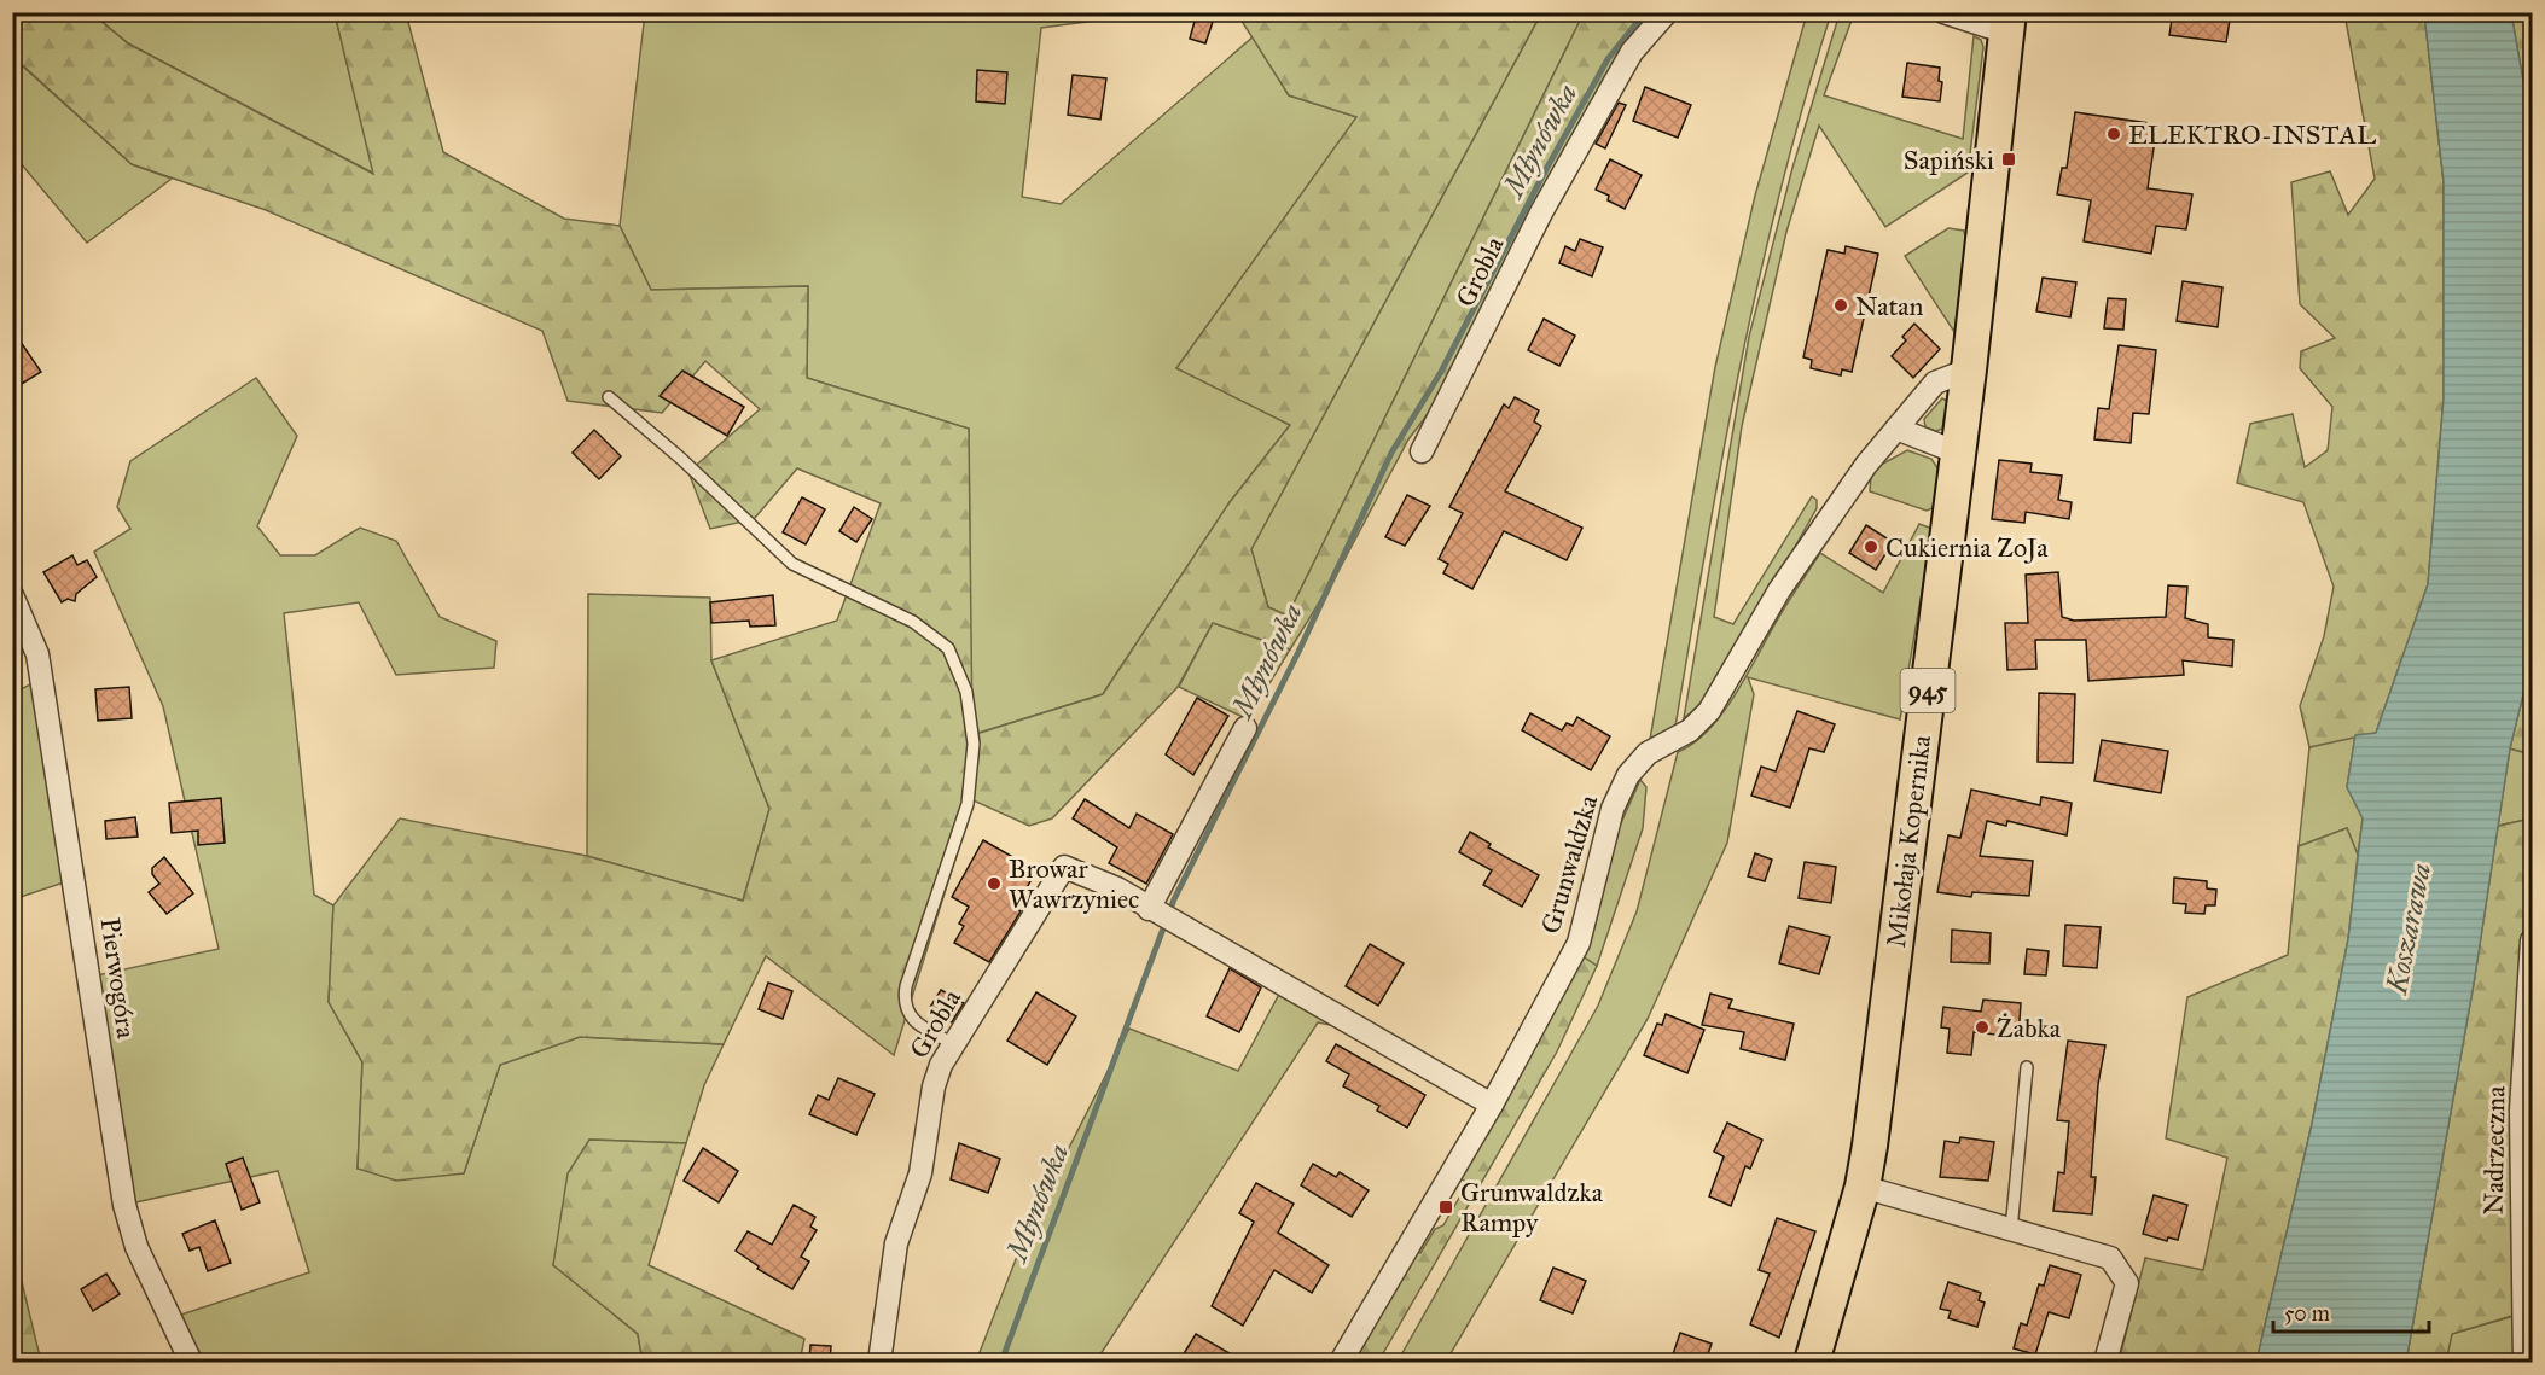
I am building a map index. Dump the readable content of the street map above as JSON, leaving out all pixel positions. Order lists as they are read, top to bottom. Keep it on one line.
{"streets":{"main road":["945","Mikołaja Kopernika"],"street":["Grobla","Grunwaldzka","Pierwogóra","Nadrzeczna"]},"crossings":[["Grobla","Grunwaldzka"],["Mikołaja Kopernika","Grunwaldzka"]],"water":["Młynówka","Koszarawa"],"places":{"other":["ELEKTRO-INSTAL","Natan","Cukiernia ZoJa","Browar Wawrzyniec","Żabka"],"transit":["Sapiński","Grunwaldzka Rampy"]},"scale_bar":"50 m"}
